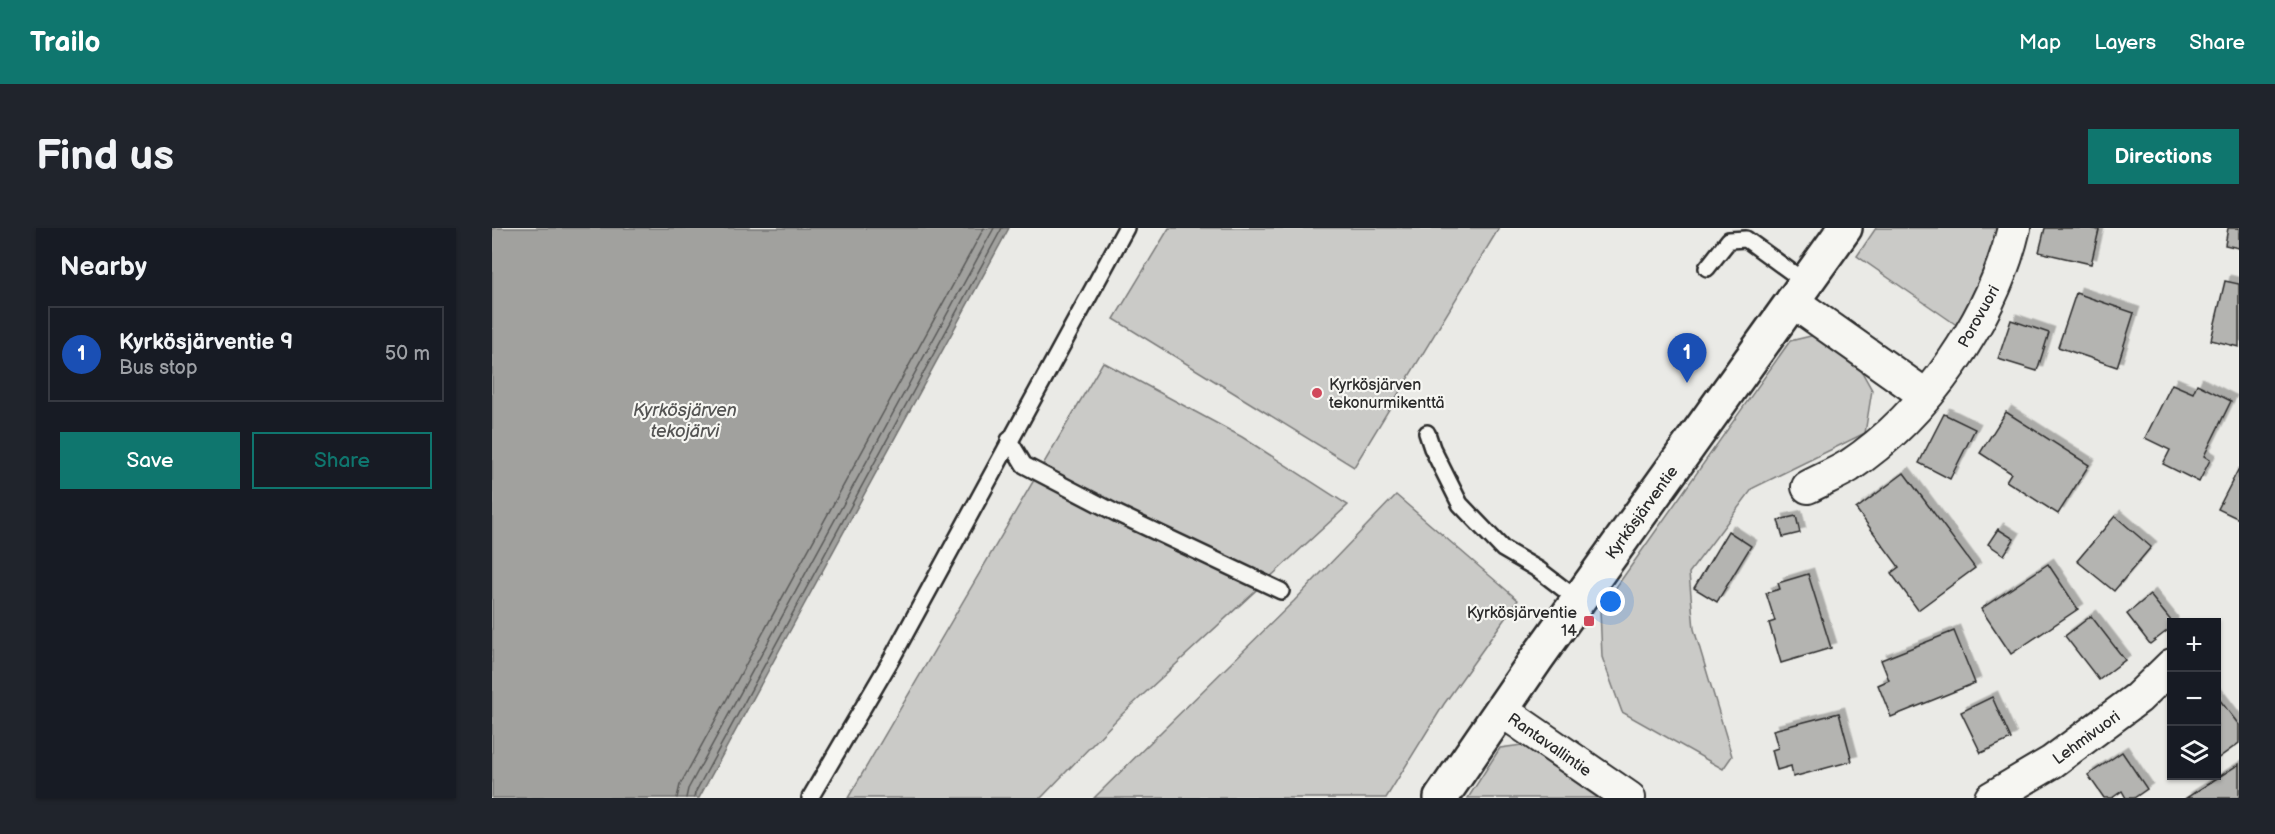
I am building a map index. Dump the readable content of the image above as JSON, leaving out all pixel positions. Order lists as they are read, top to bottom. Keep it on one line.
{"streets":{"street":["Porovuori","Kyrkösjärventie","Lehmivuori","Rantavallintie"]},"crossings":[["Kyrkösjärventie","Rantavallintie"]],"water":["Kyrkösjärven tekojärvi"],"places":{"other":["Kyrkösjärven tekonurmikenttä"],"transit":["Kyrkösjärventie 14"]},"page":{"header":"Trailo","nav":["Map","Layers","Share"],"buttons":["Directions",["Save","Share"]],"title":"Find us","heading":"Nearby","list":[{"mark":"1","name":"Kyrkösjärventie 9","note":"Bus stop","value":"50 m"}],"pins":"1","map_buttons":["+","−"]}}
